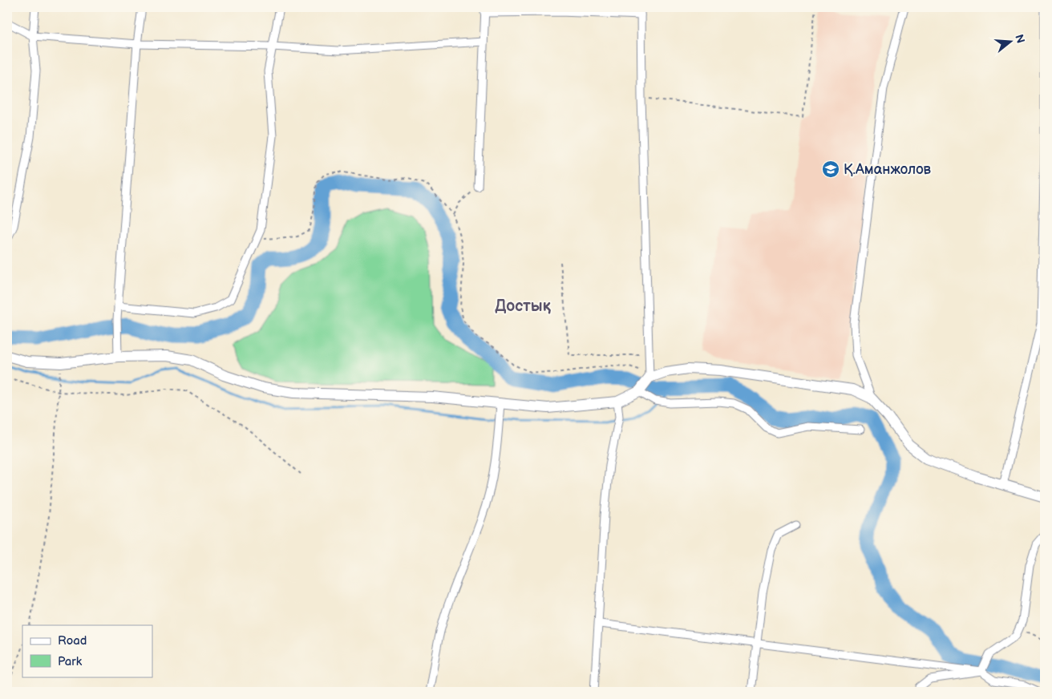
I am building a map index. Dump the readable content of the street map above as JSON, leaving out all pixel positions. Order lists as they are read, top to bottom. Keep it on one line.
{"districts":["Достық"],"places":{"school or university":["Қ.Аманжолов"]},"legend":["Road","Park"],"north":"right"}
